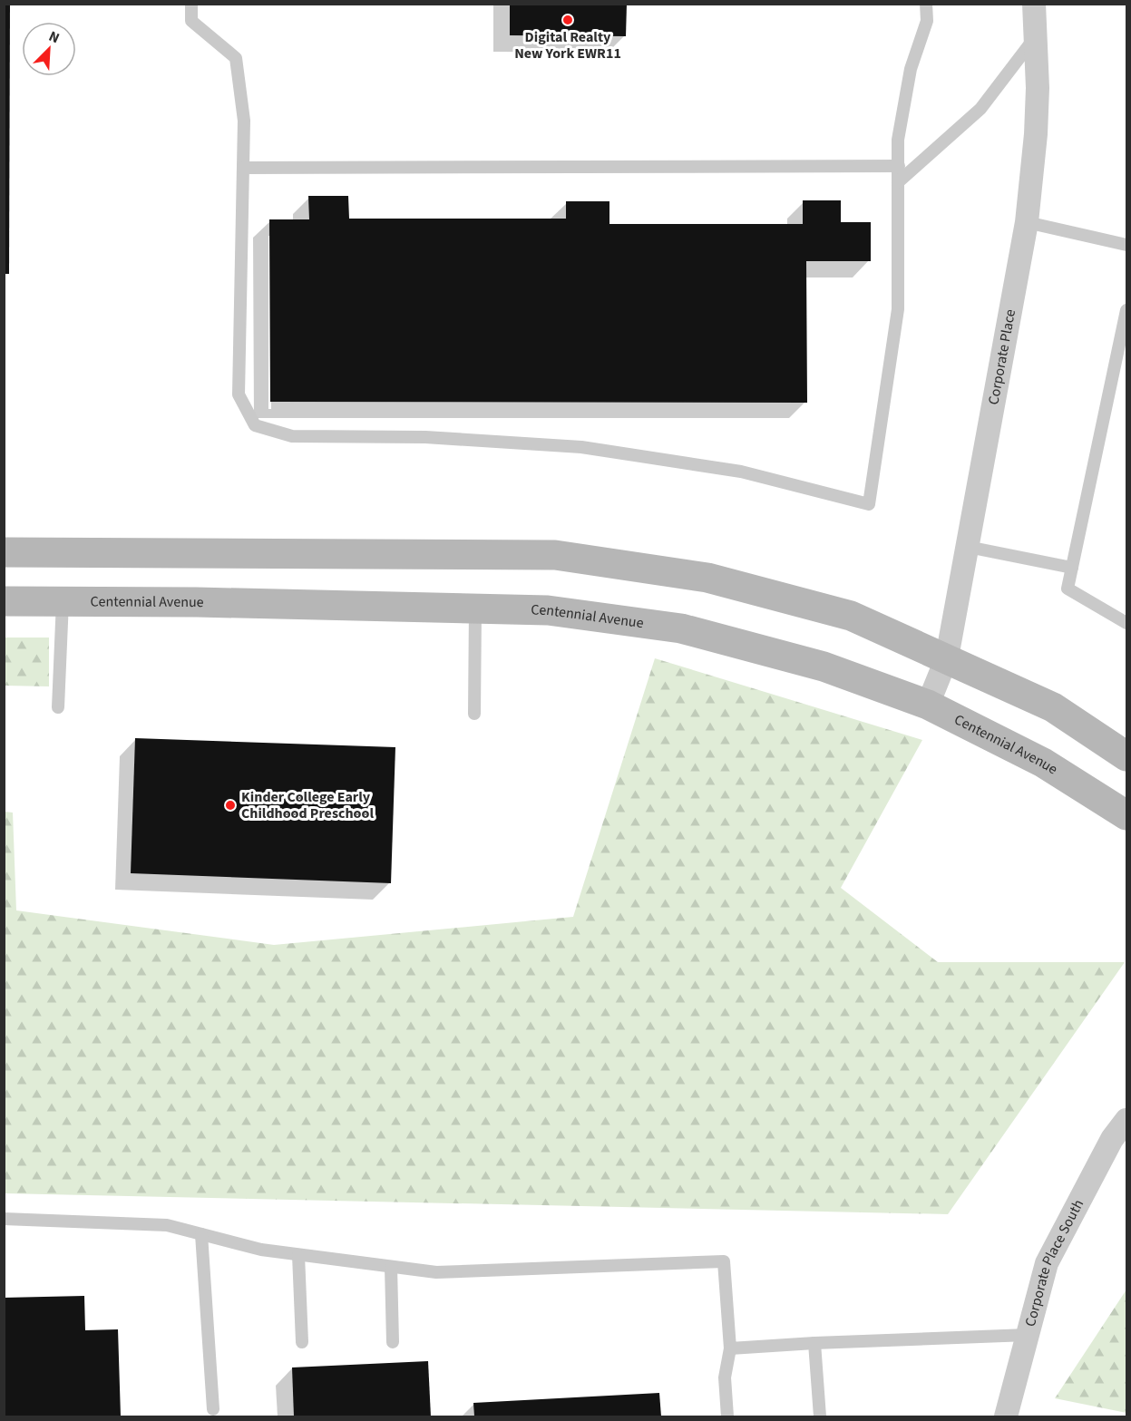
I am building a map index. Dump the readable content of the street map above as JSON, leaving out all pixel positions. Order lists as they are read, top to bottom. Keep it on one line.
{"streets":{"main road":["Centennial Avenue"],"street":["Corporate Place","Corporate Place South"]},"crossings":[["Corporate Place","Centennial Avenue"]],"places":["Digital Realty New York EWR11","Kinder College Early Childhood Preschool"],"north":"top right"}
